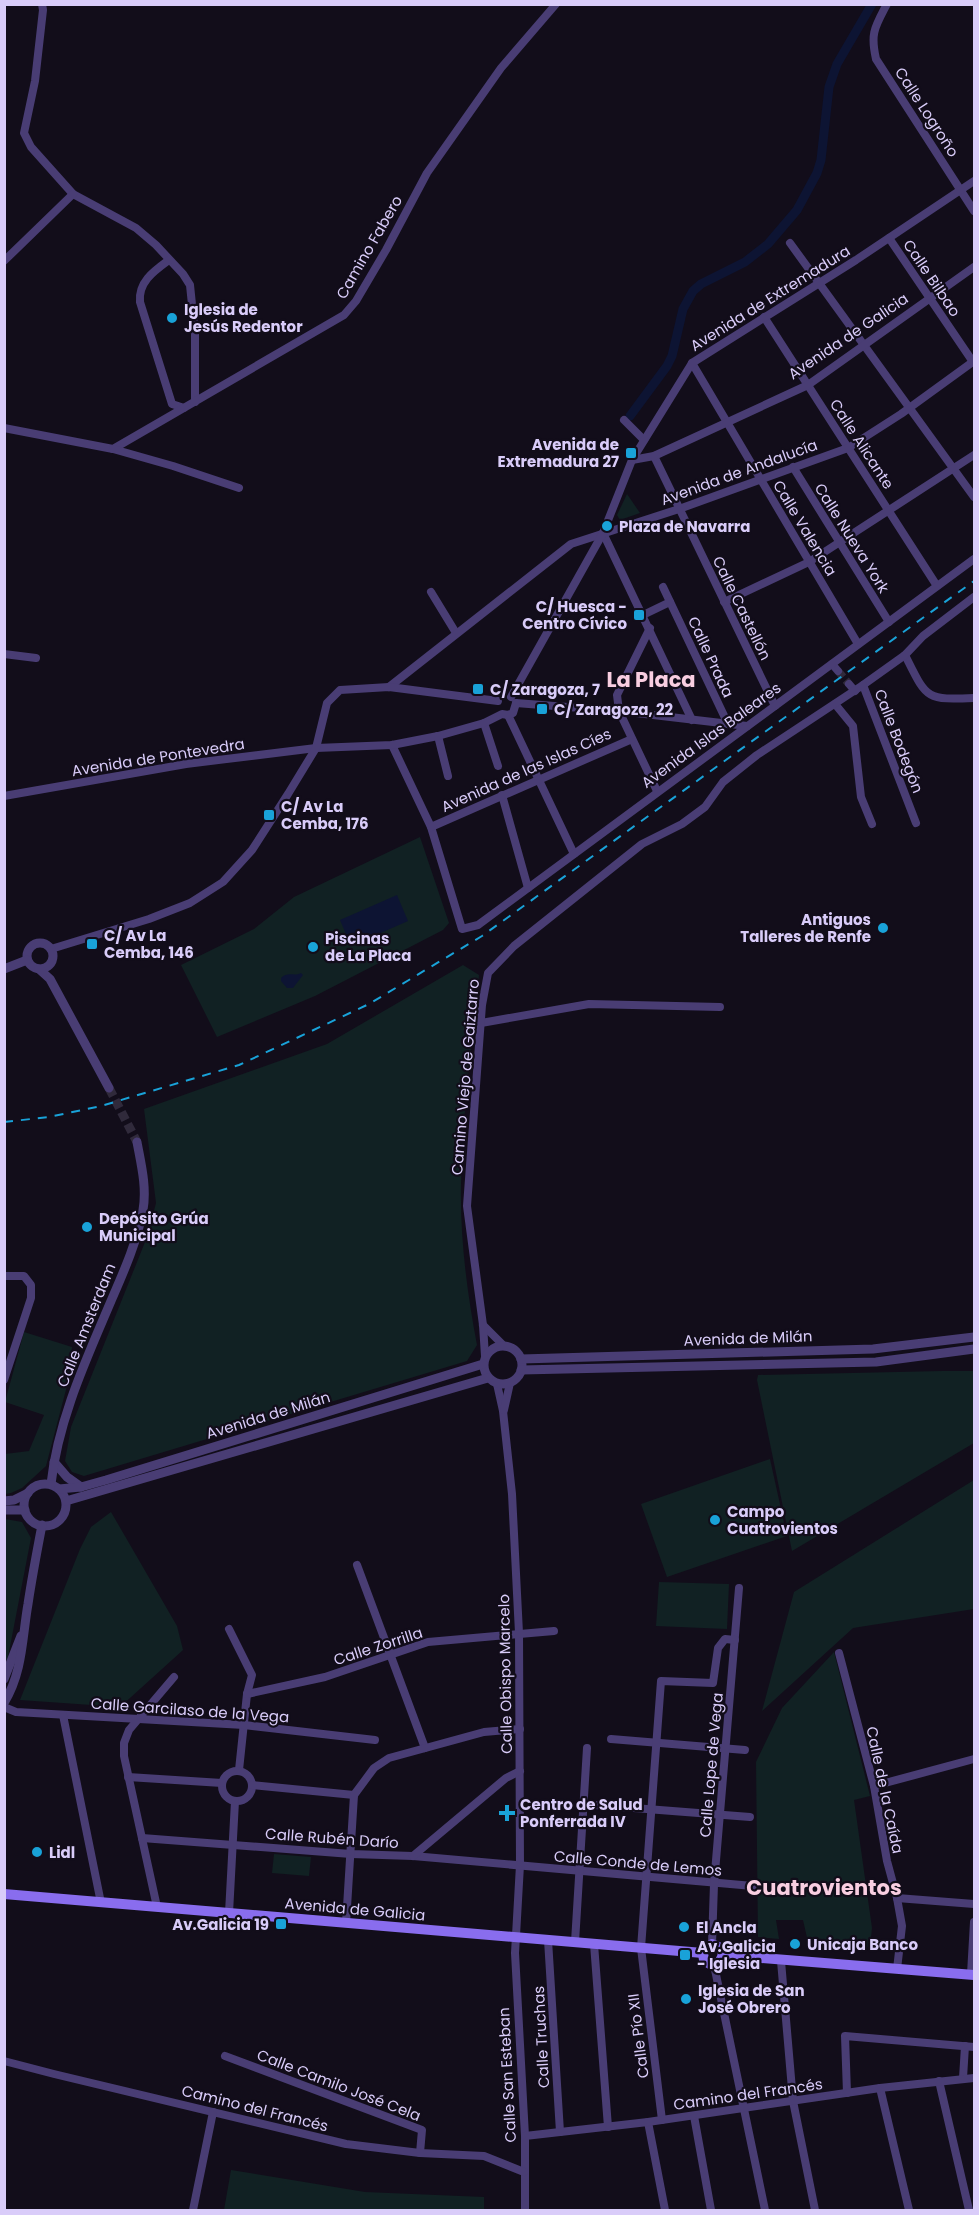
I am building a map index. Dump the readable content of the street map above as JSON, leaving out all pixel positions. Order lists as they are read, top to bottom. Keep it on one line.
{"streets":{"main road":["Avenida de Galicia"],"street":["Calle Logroño","Camino Fabero","Calle Bilbao","Avenida de Extremadura","Calle Alicante","Avenida de Andalucía","Calle Valencia","Calle Nueva York","Calle Castellón","Calle Prada","Avenida Islas Baleares","Calle Bodegón","Avenida de Pontevedra","Avenida de las Islas Cíes","Camino Viejo de Gaiztarro","Calle Amsterdam","Avenida de Milán","Calle Zorrilla","Calle Obispo Marcelo","Calle Garcilaso de la Vega","Calle Lope de Vega","Calle de la Caída","Calle Rubén Darío","Calle Conde de Lemos","Calle Pío XII","Calle Truchas","Calle San Esteban","Calle Camilo José Cela","Camino del Francés"]},"crossings":[["Calle Logroño","Avenida de Extremadura"],["Calle Bilbao","Avenida de Extremadura"],["Calle Bilbao","Avenida de Galicia"],["Calle Bilbao","Avenida de Andalucía"],["Avenida de Extremadura","Avenida de Galicia"],["Avenida de Extremadura","Calle Alicante"],["Avenida de Extremadura","Avenida de Andalucía"],["Avenida de Extremadura","Calle Valencia"],["Avenida de Galicia","Calle Alicante"],["Avenida de Galicia","Calle Valencia"],["Avenida de Galicia","Calle Castellón"],["Avenida de Galicia","Calle Obispo Marcelo"],["Avenida de Galicia","Calle Lope de Vega"],["Avenida de Galicia","Calle Pío XII"],["Avenida de Galicia","Calle Truchas"],["Avenida de Galicia","Calle San Esteban"],["Calle Alicante","Avenida de Andalucía"],["Calle Alicante","Avenida Islas Baleares"],["Avenida de Andalucía","Calle Valencia"],["Avenida de Andalucía","Calle Nueva York"],["Avenida de Andalucía","Calle Castellón"],["Calle Valencia","Avenida Islas Baleares"],["Calle Nueva York","Avenida Islas Baleares"],["Calle Castellón","Avenida Islas Baleares"],["Avenida Islas Baleares","Avenida de las Islas Cíes"],["Calle Bodegón","Camino Viejo de Gaiztarro"],["Camino Viejo de Gaiztarro","Avenida de Milán"],["Camino Viejo de Gaiztarro","Calle Obispo Marcelo"],["Calle Amsterdam","Avenida de Milán"],["Avenida de Milán","Calle Obispo Marcelo"],["Calle Zorrilla","Calle Obispo Marcelo"],["Calle Obispo Marcelo","Calle Rubén Darío"],["Calle Obispo Marcelo","Calle Conde de Lemos"],["Calle Obispo Marcelo","Calle San Esteban"],["Calle Lope de Vega","Calle Conde de Lemos"],["Calle Lope de Vega","Calle Pío XII"],["Calle Rubén Darío","Calle Conde de Lemos"],["Calle Conde de Lemos","Calle Pío XII"],["Calle Pío XII","Camino del Francés"],["Calle Truchas","Camino del Francés"],["Calle San Esteban","Camino del Francés"],["Calle Camilo José Cela","Camino del Francés"]],"districts":["La Placa","Cuatrovientos"],"places":{"other":["Iglesia de Jesús Redentor","Plaza de Navarra","Antiguos Talleres de Renfe","Piscinas de La Placa","Depósito Grúa Municipal","Campo Cuatrovientos","Lidl","El Ancla","Unicaja Banco","Iglesia de San José Obrero"],"transit":["Avenida de Extremadura 27","C/ Huesca - Centro Cívico","C/ Zaragoza, 7","C/ Zaragoza, 22","C/ Av La Cemba, 176","C/ Av La Cemba, 146","Av.Galicia 19","Av.Galicia - Iglesia"],"health":["Centro de Salud Ponferrada IV"]}}
